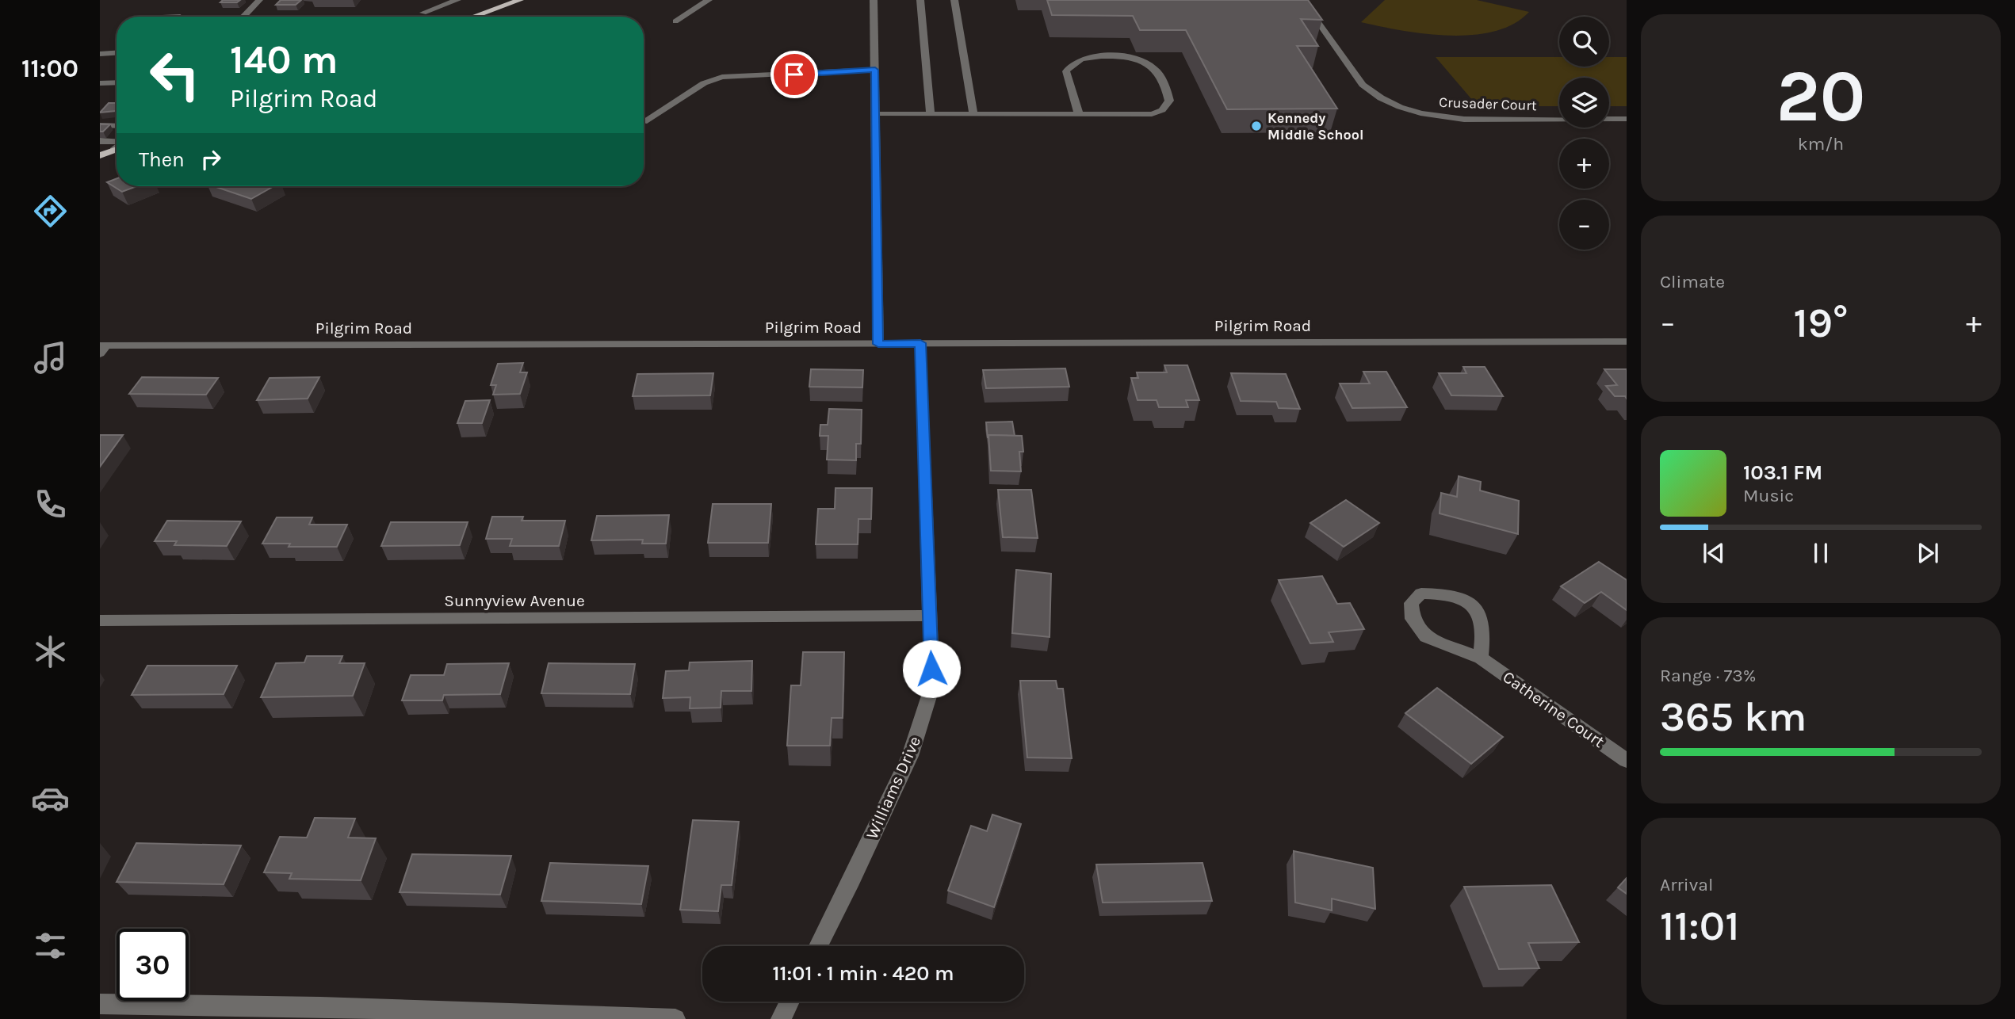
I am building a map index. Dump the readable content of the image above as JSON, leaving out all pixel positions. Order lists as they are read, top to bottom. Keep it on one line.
{"streets":{"street":["Crusader Court","Pilgrim Road","Sunnyview Avenue","Catherine Court","Williams Drive"]},"crossings":[["Pilgrim Road","Williams Drive"],["Sunnyview Avenue","Williams Drive"]],"places":["Kennedy Middle School"],"page":{"tabs":"11:00","tile":[["20","km/h"],"Climate",["Range · 73%","365 km"],["Arrival","11:01"]],"map_buttons":["+","−"],"turn":["140 m","Pilgrim Road"],"then":"Then","heat":["−","19°","+"],"song":["103.1 FM","Music"],"limit":"30","trip":"11:01 · 1 min · 420 m"}}
